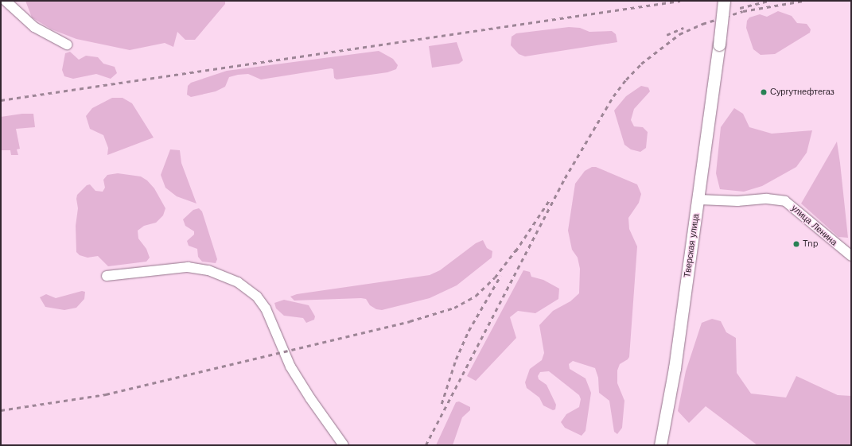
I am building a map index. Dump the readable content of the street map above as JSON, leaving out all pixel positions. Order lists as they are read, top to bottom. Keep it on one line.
{"streets":{"main road":["Тверская улица"],"street":["улица Ленина"]},"crossings":[["улица Ленина","Тверская улица"]],"places":["Сургутнефтегаз","Tnp"]}
